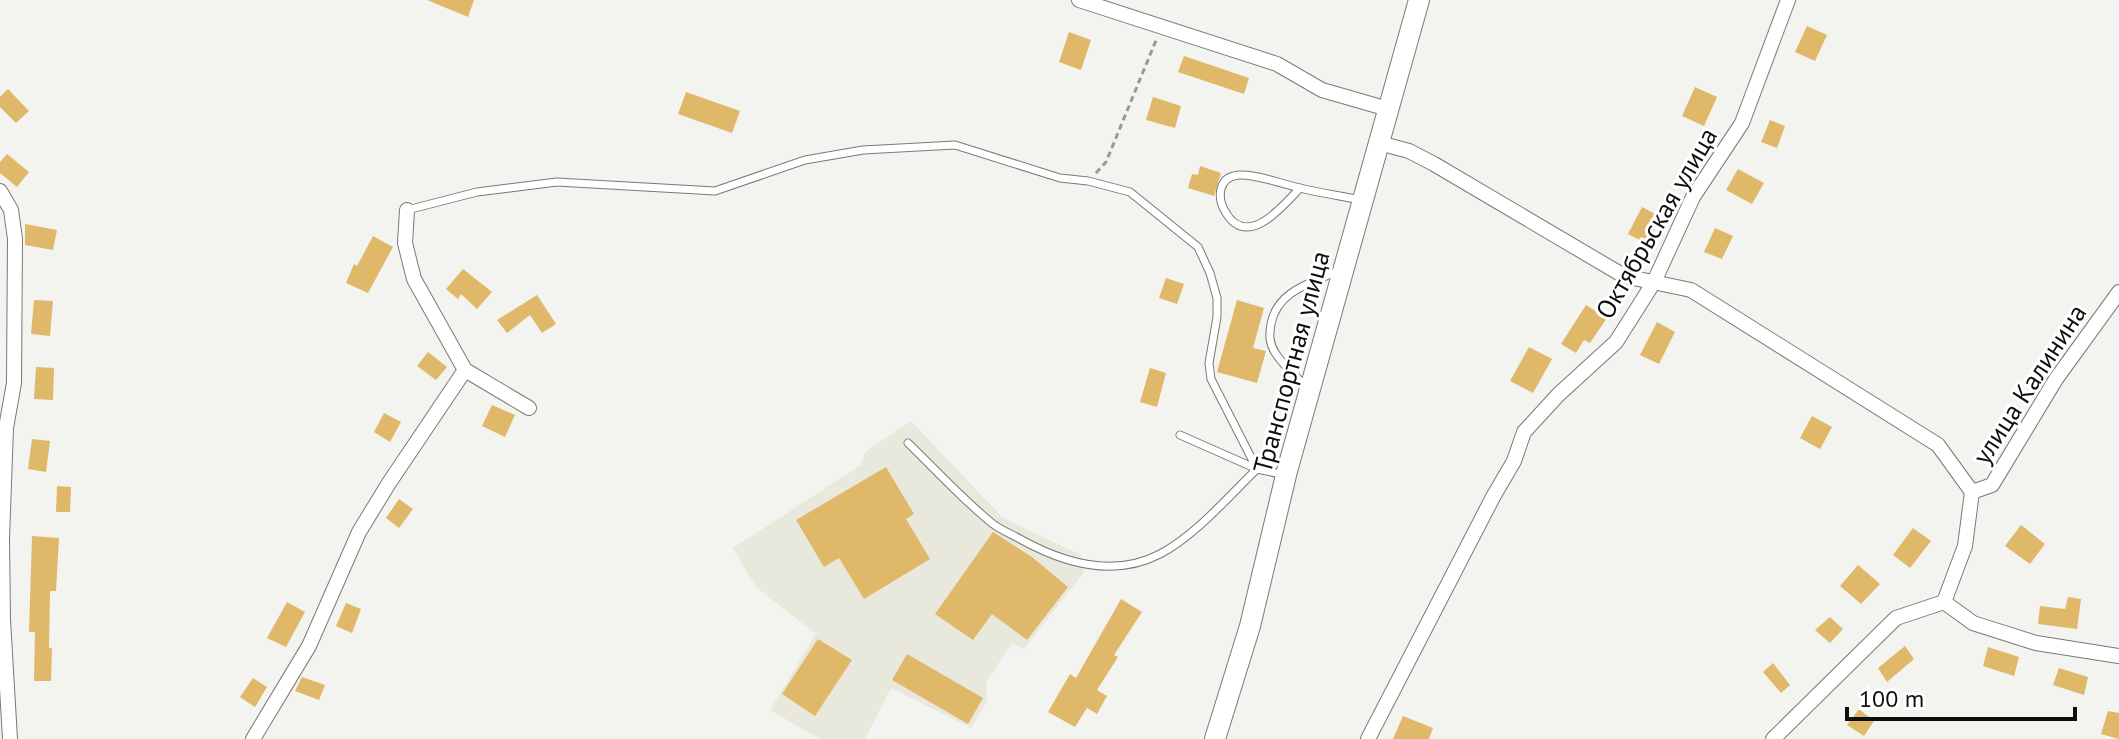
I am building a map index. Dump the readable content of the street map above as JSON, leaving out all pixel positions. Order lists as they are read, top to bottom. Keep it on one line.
{"streets":{"main road":["Транспортная улица"],"street":["Октябрьская улица","улица Калинина"]},"scale_bar":"100 m"}
